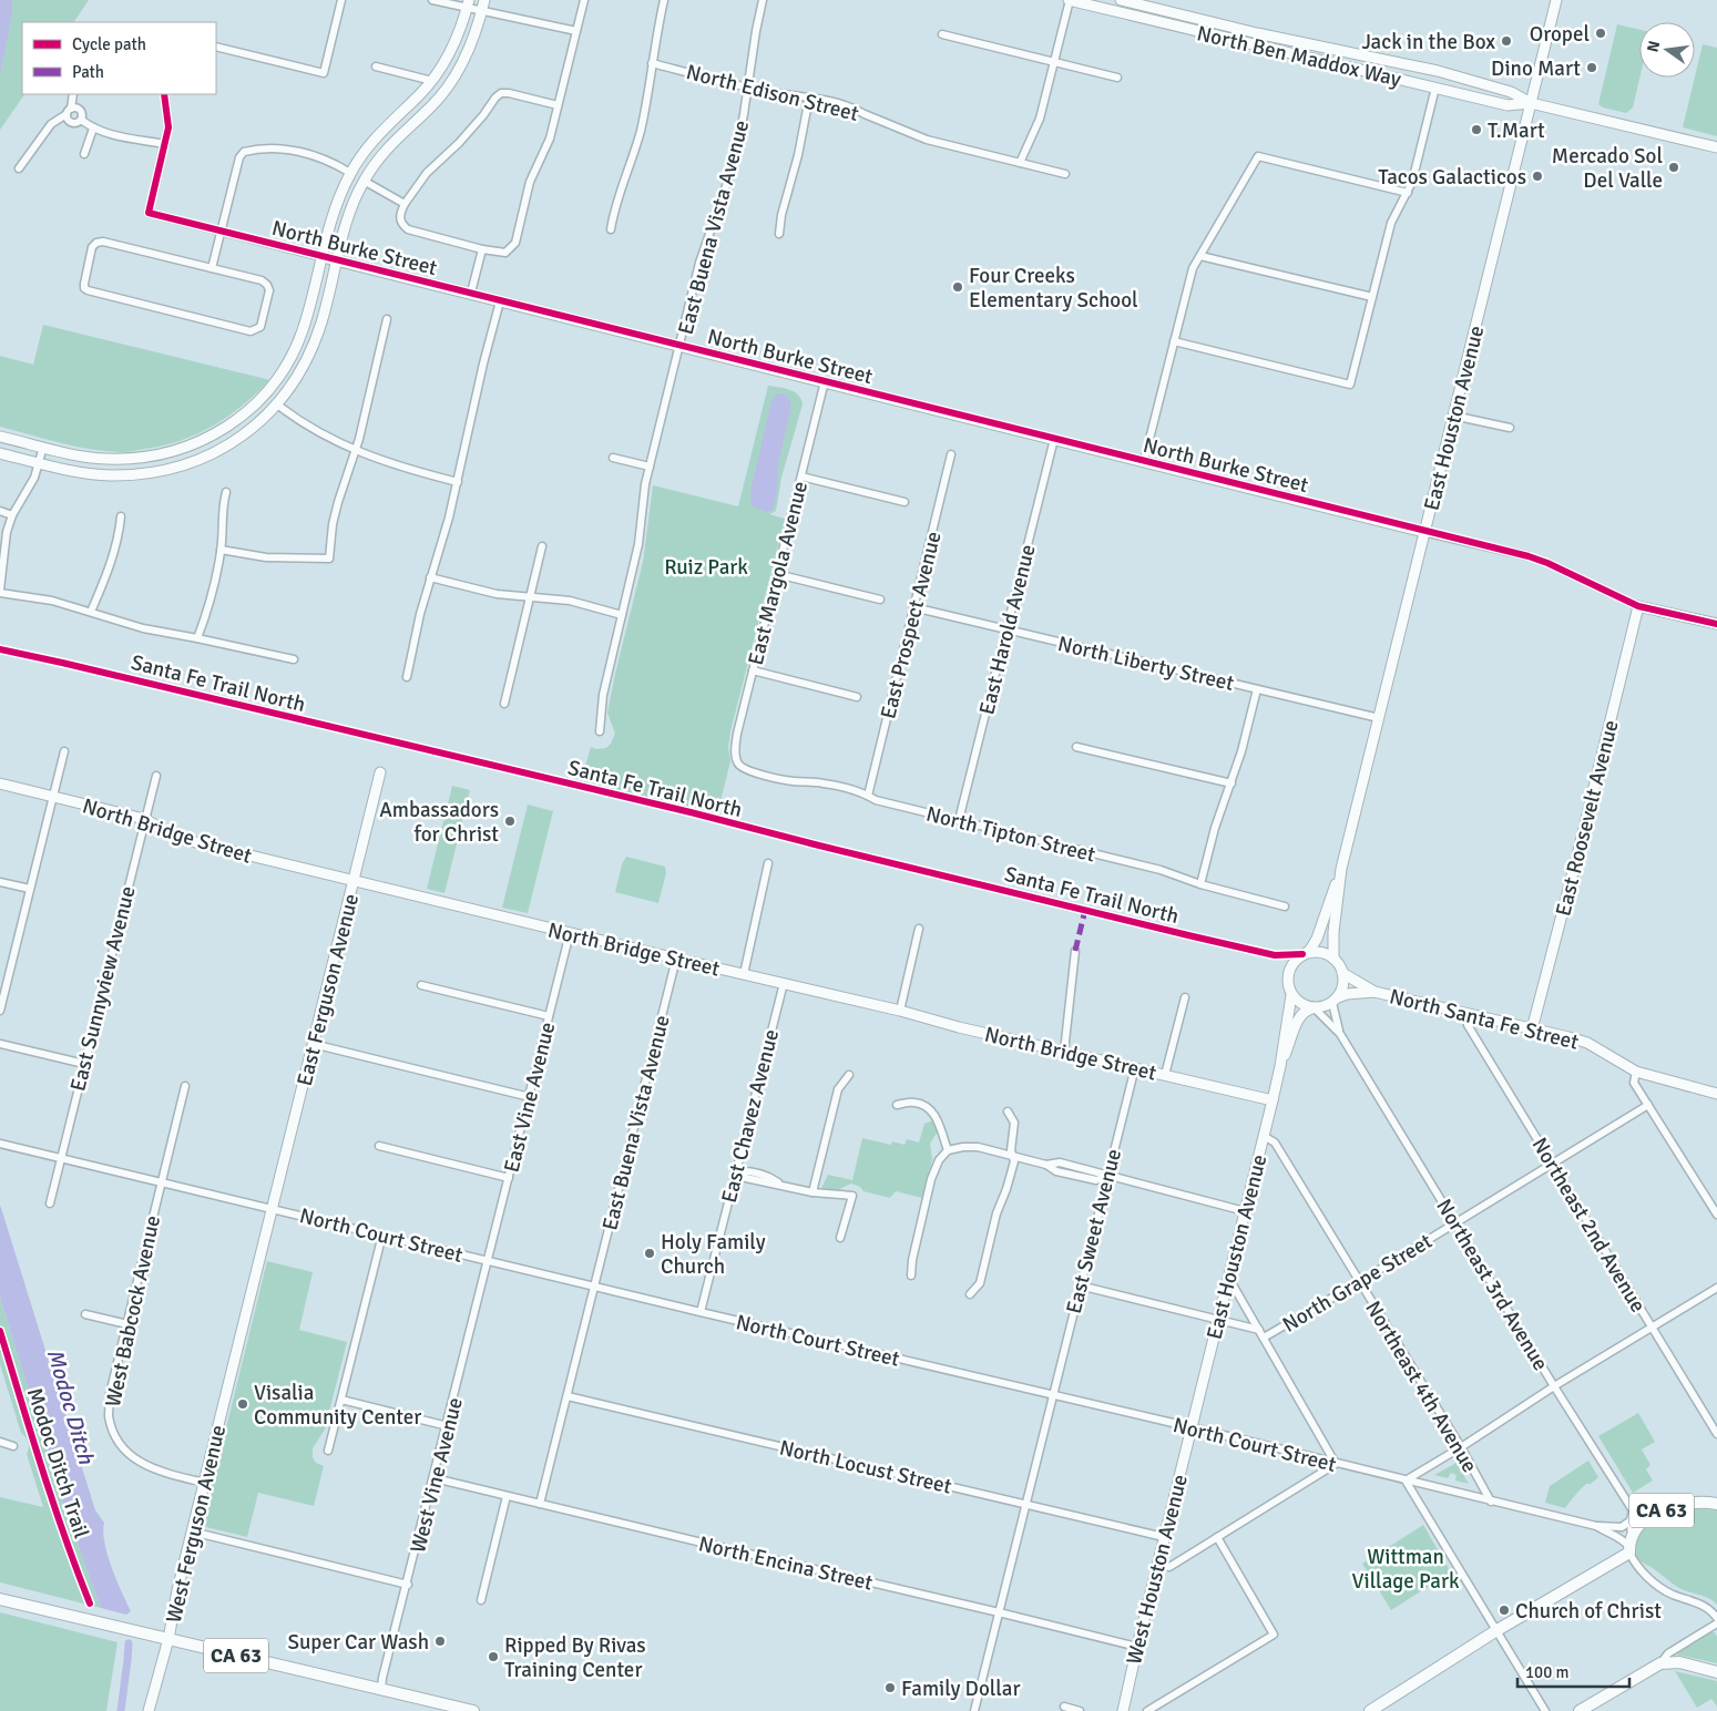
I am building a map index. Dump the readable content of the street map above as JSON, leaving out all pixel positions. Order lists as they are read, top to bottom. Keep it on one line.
{"streets":{"main road":["North Ben Maddox Way","North Burke Street","East Houston Avenue","East Roosevelt Avenue","North Bridge Street","East Ferguson Avenue","North Santa Fe Street","CA 63","West Ferguson Avenue","West Houston Avenue"],"street":["North Edison Street","East Buena Vista Avenue","East Margola Avenue","East Prospect Avenue","East Harold Avenue","North Liberty Street","North Tipton Street","East Sunnyview Avenue","East Vine Avenue","East Chavez Avenue","Northeast 2nd Avenue","East Sweet Avenue","North Court Street","North Grape Street","Northeast 3rd Avenue","West Babcock Avenue","Northeast 4th Avenue","North Locust Street","West Vine Avenue","North Encina Street"],"cycle path":["Santa Fe Trail North","Modoc Ditch Trail"]},"crossings":[["North Ben Maddox Way","East Houston Avenue"],["North Edison Street","East Buena Vista Avenue"],["East Buena Vista Avenue","North Burke Street"],["East Buena Vista Avenue","North Bridge Street"],["East Buena Vista Avenue","North Court Street"],["East Buena Vista Avenue","North Locust Street"],["East Buena Vista Avenue","North Encina Street"],["North Burke Street","East Houston Avenue"],["North Burke Street","East Margola Avenue"],["North Burke Street","East Harold Avenue"],["East Houston Avenue","North Liberty Street"],["East Houston Avenue","North Bridge Street"],["East Houston Avenue","North Santa Fe Street"],["East Houston Avenue","North Court Street"],["East Houston Avenue","Northeast 3rd Avenue"],["East Houston Avenue","Northeast 4th Avenue"],["East Houston Avenue","West Houston Avenue"],["East Margola Avenue","North Tipton Street"],["East Prospect Avenue","North Liberty Street"],["East Prospect Avenue","North Tipton Street"],["East Harold Avenue","North Liberty Street"],["East Harold Avenue","North Tipton Street"],["East Roosevelt Avenue","North Santa Fe Street"],["North Bridge Street","East Sunnyview Avenue"],["North Bridge Street","East Ferguson Avenue"],["North Bridge Street","East Vine Avenue"],["North Bridge Street","East Chavez Avenue"],["North Bridge Street","East Sweet Avenue"],["East Sunnyview Avenue","North Court Street"],["East Ferguson Avenue","North Court Street"],["East Ferguson Avenue","West Ferguson Avenue"],["North Santa Fe Street","Northeast 2nd Avenue"],["North Santa Fe Street","Northeast 3rd Avenue"],["East Vine Avenue","North Court Street"],["East Vine Avenue","West Vine Avenue"],["East Chavez Avenue","North Court Street"],["Northeast 2nd Avenue","North Grape Street"],["East Sweet Avenue","North Court Street"],["East Sweet Avenue","North Locust Street"],["East Sweet Avenue","North Encina Street"],["North Court Street","West Babcock Avenue"],["North Court Street","Northeast 4th Avenue"],["North Court Street","West Vine Avenue"],["North Court Street","CA 63"],["North Court Street","West Ferguson Avenue"],["North Court Street","West Houston Avenue"],["North Grape Street","Northeast 3rd Avenue"],["North Grape Street","Northeast 4th Avenue"],["West Babcock Avenue","West Ferguson Avenue"],["North Locust Street","West Houston Avenue"],["West Vine Avenue","CA 63"],["West Vine Avenue","North Encina Street"],["CA 63","West Ferguson Avenue"],["North Encina Street","West Houston Avenue"]],"water":["Modoc Ditch"],"parks":["Ruiz Park","Wittman Village Park"],"places":["Oropel","Jack in the Box","Dino Mart","T.Mart","Mercado Sol Del Valle","Tacos Galacticos","Four Creeks Elementary School","Ambassadors for Christ","Holy Family Church","Visalia Community Center","Church of Christ","Super Car Wash","Ripped By Rivas Training Center","Family Dollar"],"legend":["Cycle path","Path"],"scale_bar":"100 m","north":"left"}
